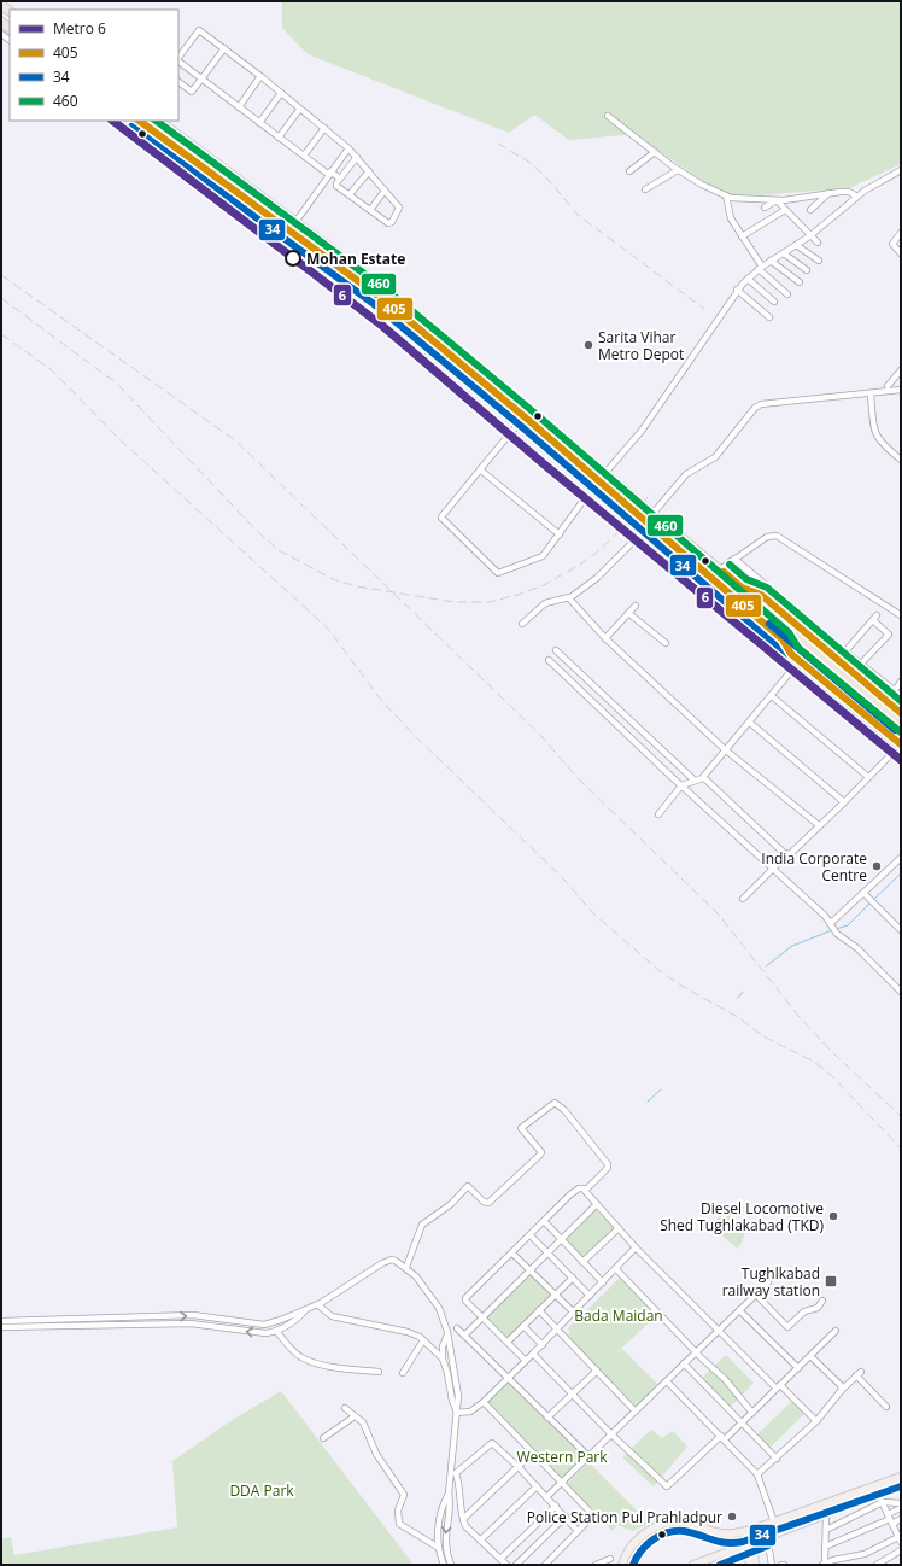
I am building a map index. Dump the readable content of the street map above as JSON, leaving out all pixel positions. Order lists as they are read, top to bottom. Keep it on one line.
{"parks":["Bada Maidan","Western Park","DDA Park"],"places":{"other":["Mohan Estate","Sarita Vihar Metro Depot","India Corporate Centre","Diesel Locomotive Shed Tughlakabad (TKD)","Police Station Pul Prahladpur"],"transit":["Tughlkabad railway station"]},"lines":["metro line 6","transit line 405","transit line 460","transit line 34"],"legend":["Metro 6","405","34","460"]}
